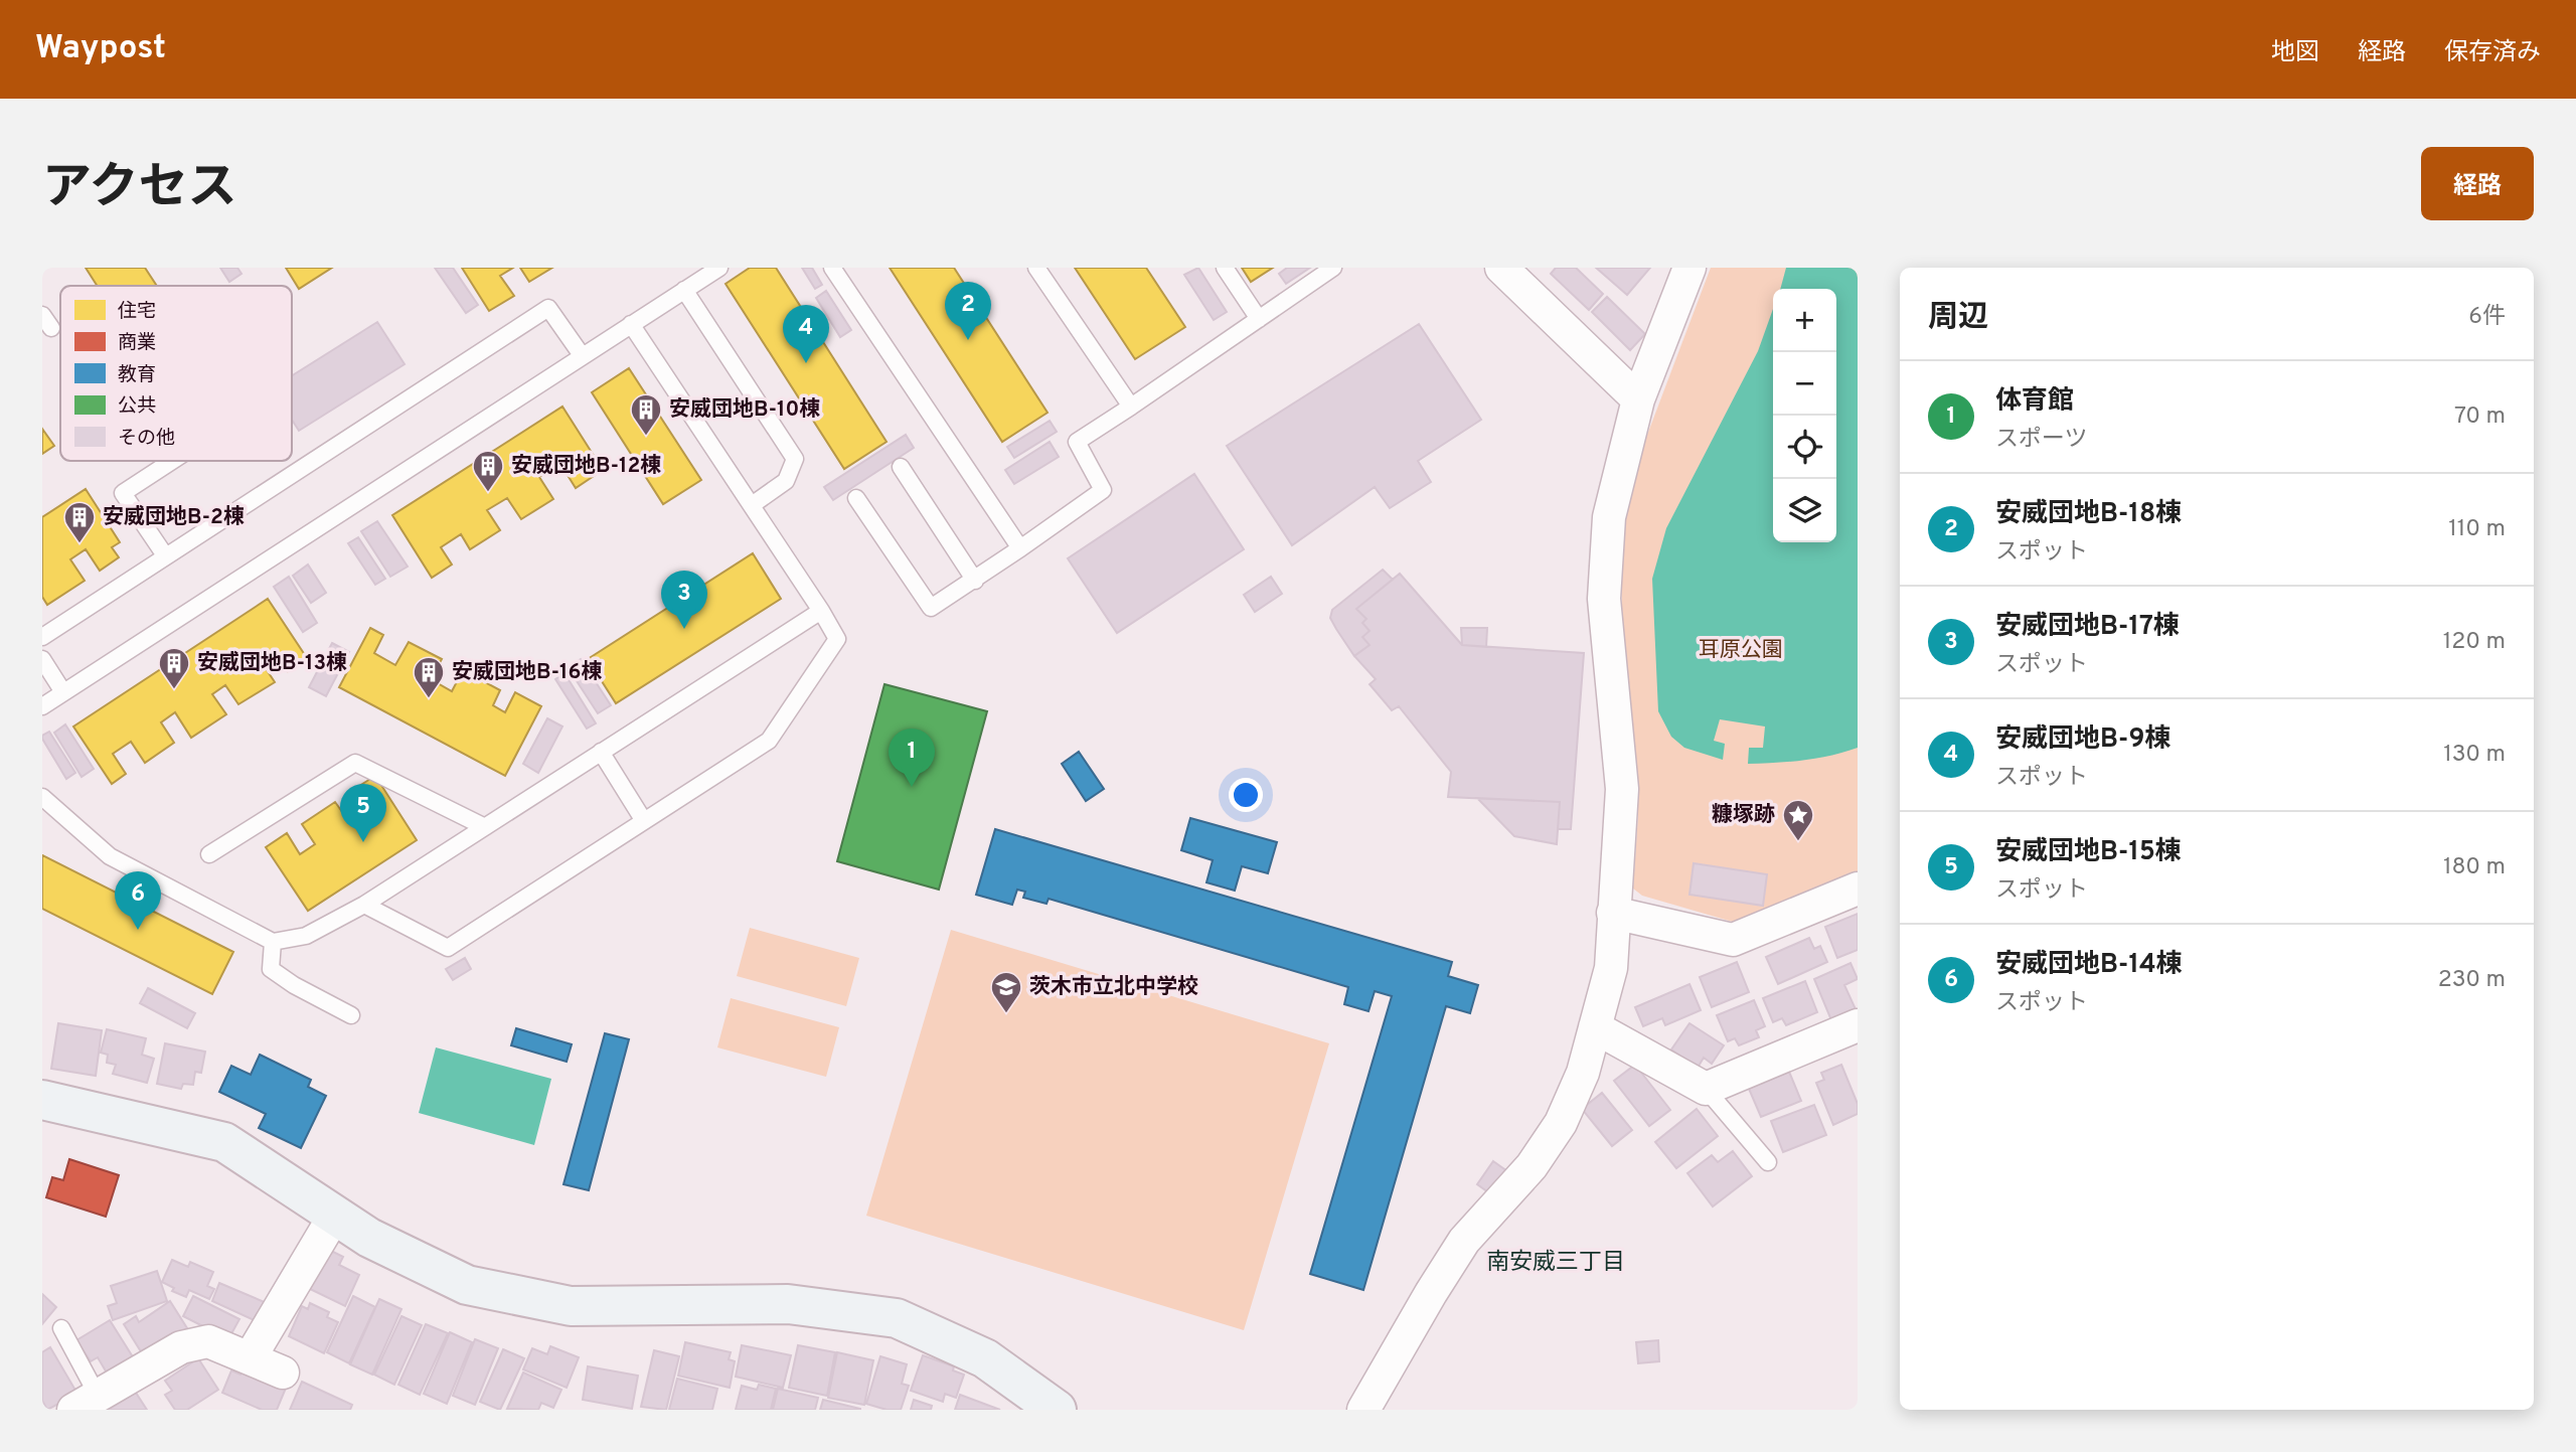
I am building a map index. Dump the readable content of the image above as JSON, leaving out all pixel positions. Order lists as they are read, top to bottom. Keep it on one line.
{"districts":["南安威三丁目"],"parks":["耳原公園"],"places":{"building":["安威団地B-10棟","安威団地B-12棟","安威団地B-2棟","安威団地B-13棟","安威団地B-16棟"],"place":["糠塚跡"],"school or university":["茨木市立北中学校"]},"legend":["住宅","商業","教育","公共","その他"],"page":{"header":"Waypost","nav":["地図","経路","保存済み"],"title":"アクセス","buttons":"経路","heading":["周辺","6件"],"pins":["2","4","3","1","5","6"],"map_buttons":["+","−"],"list":[{"mark":"1","name":"体育館","note":"スポーツ","value":"70 m"},{"mark":"2","name":"安威団地B-18棟","note":"スポット","value":"110 m"},{"mark":"3","name":"安威団地B-17棟","note":"スポット","value":"120 m"},{"mark":"4","name":"安威団地B-9棟","note":"スポット","value":"130 m"},{"mark":"5","name":"安威団地B-15棟","note":"スポット","value":"180 m"},{"mark":"6","name":"安威団地B-14棟","note":"スポット","value":"230 m"}]}}
